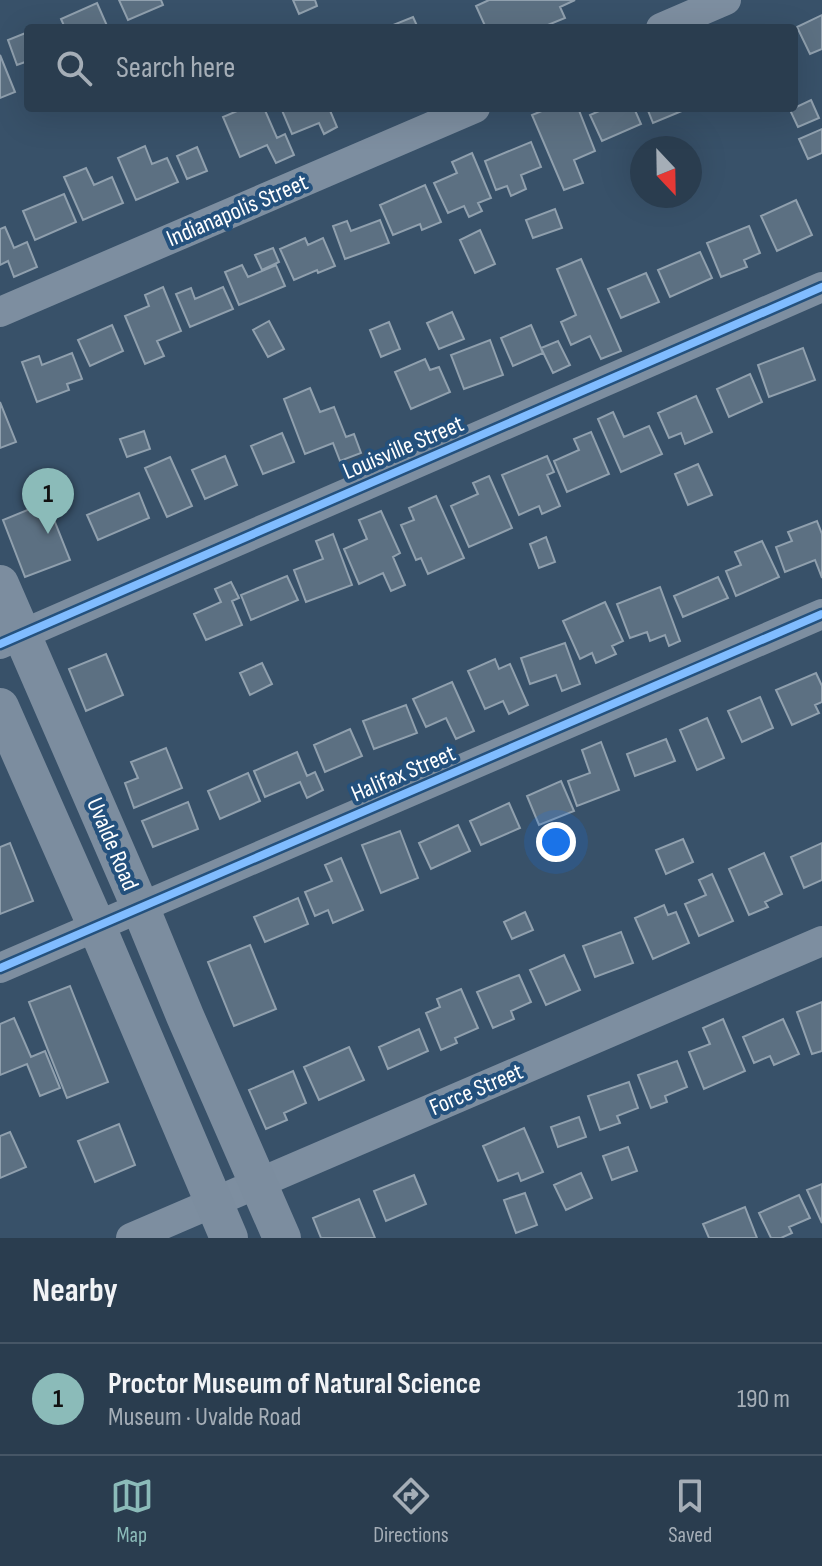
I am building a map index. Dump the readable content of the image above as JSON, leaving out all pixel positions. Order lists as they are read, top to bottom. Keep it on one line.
{"streets":{"main road":["Uvalde Road"],"street":["Indianapolis Street","Louisville Street","Halifax Street","Force Street"]},"crossings":[["Louisville Street","Uvalde Road"],["Halifax Street","Uvalde Road"],["Uvalde Road","Force Street"]],"north":"bottom","page":{"search":"Search here","pins":"1","heading":"Nearby","list":[{"mark":"1","name":"Proctor Museum of Natural Science","note":"Museum · Uvalde Road","value":"190 m"}],"nav":["Map","Directions","Saved"]}}
